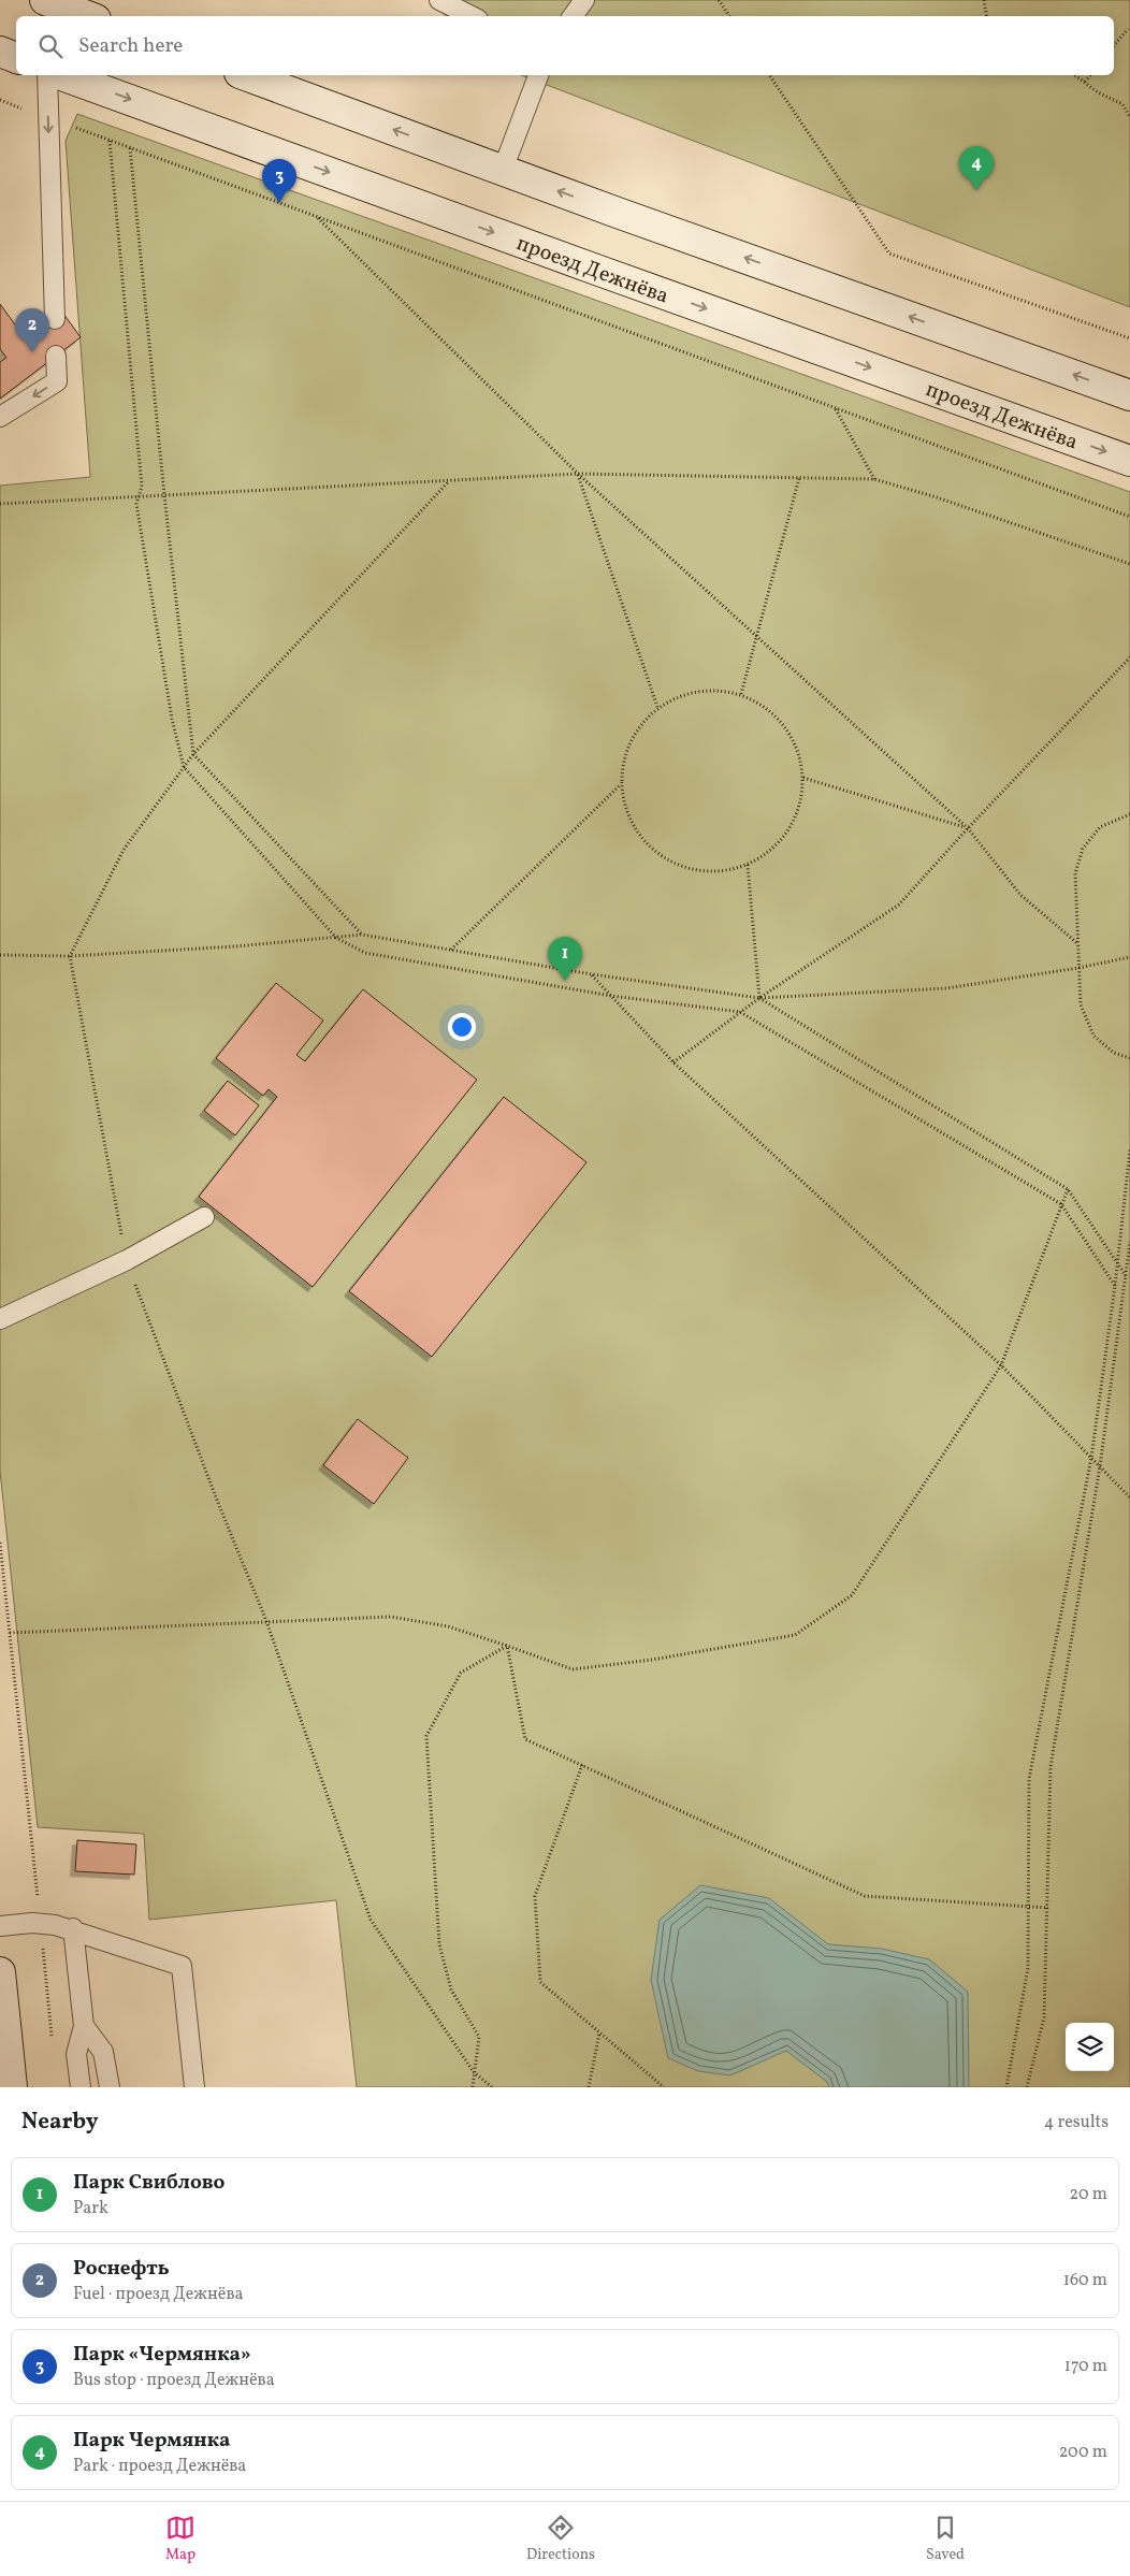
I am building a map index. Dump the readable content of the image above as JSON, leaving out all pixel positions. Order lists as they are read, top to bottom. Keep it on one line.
{"streets":{"main road":["проезд Дежнёва"]},"page":{"search":"Search here","pins":["4","3","2","1"],"heading":["Nearby","4 results"],"list":[{"mark":"1","name":"Парк Свиблово","note":"Park","value":"20 m"},{"mark":"2","name":"Роснефть","note":"Fuel · проезд Дежнёва","value":"160 m"},{"mark":"3","name":"Парк «Чермянка»","note":"Bus stop · проезд Дежнёва","value":"170 m"},{"mark":"4","name":"Парк Чермянка","note":"Park · проезд Дежнёва","value":"200 m"}],"nav":["Map","Directions","Saved"]}}
